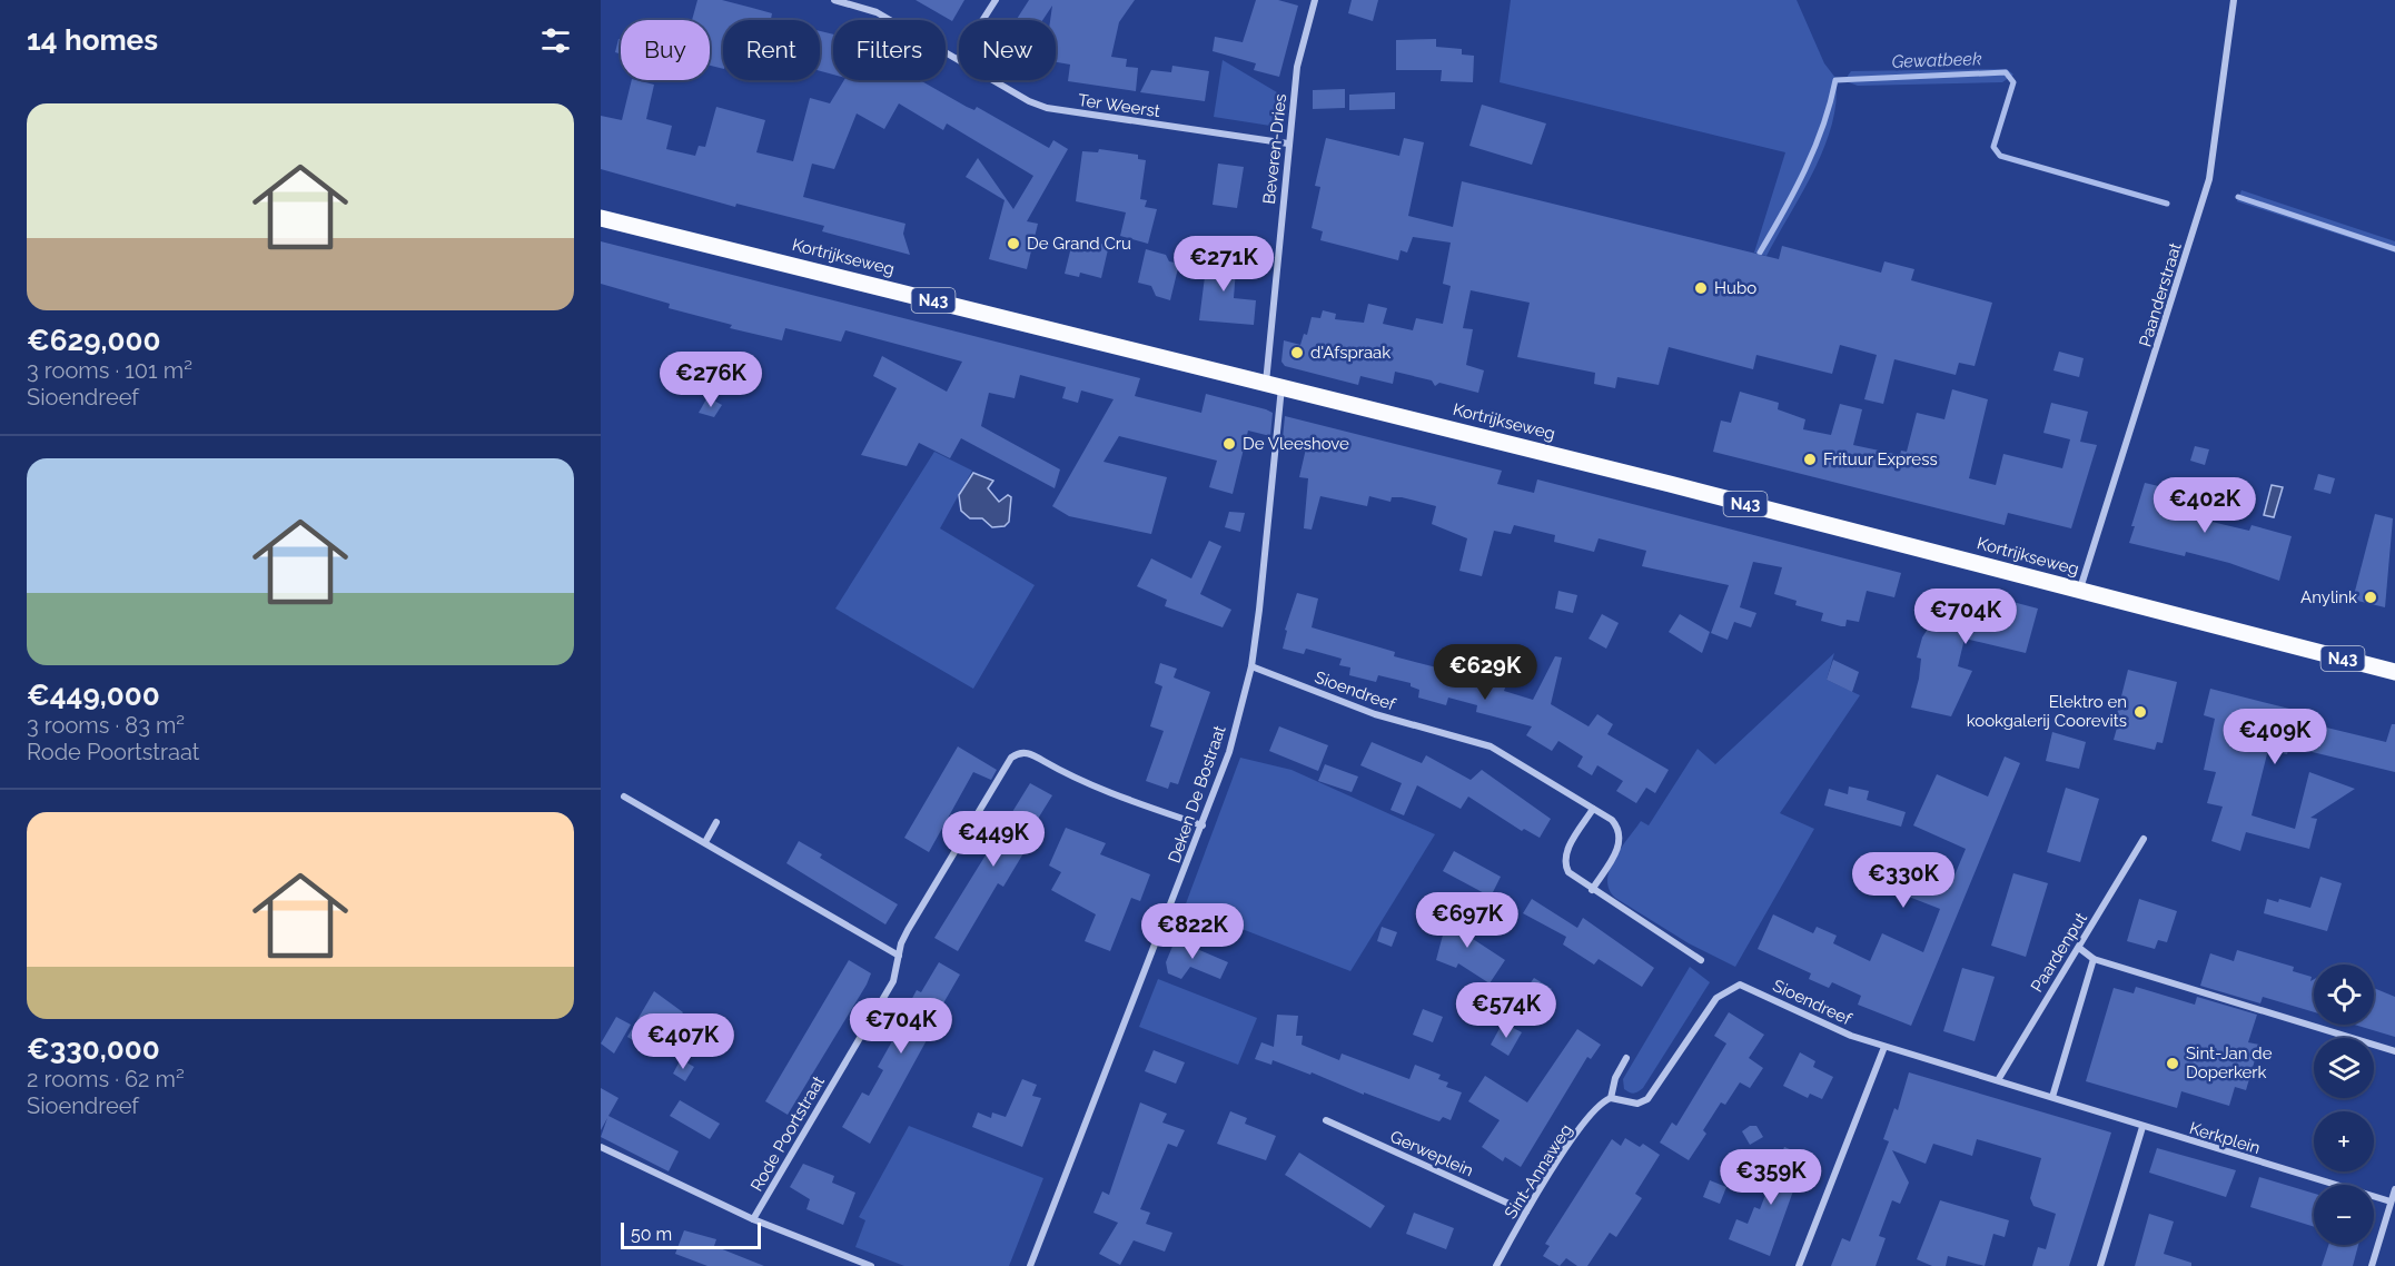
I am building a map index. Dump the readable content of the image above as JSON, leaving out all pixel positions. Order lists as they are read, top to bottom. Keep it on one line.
{"streets":{"main road":["Kortrijkseweg","N43"],"street":["Ter Weerst","Beveren-Dries","Paanderstraat","Sioendreef","Deken De Bostraat","Paardenput","Rode Poortstraat","Kerkplein","Gerweplein","Sint-Annaweg"]},"crossings":[["Ter Weerst","Beveren-Dries"],["Beveren-Dries","Kortrijkseweg"],["Beveren-Dries","Deken De Bostraat"],["Kortrijkseweg","Paanderstraat"],["Kortrijkseweg","Deken De Bostraat"],["Sioendreef","Deken De Bostraat"],["Sioendreef","Kerkplein"],["Sioendreef","Sint-Annaweg"],["Deken De Bostraat","Rode Poortstraat"],["Paardenput","Kerkplein"],["Gerweplein","Sint-Annaweg"]],"water":["Gewatbeek"],"places":["De Grand Cru","Hubo","d'Afspraak","De Vleeshove","Frituur Express","Anylink","Elektro en kookgalerij Coorevits","Sint-Jan de Doperkerk"],"scale_bar":"50 m","page":{"heading":"14 homes","chip":["Buy","Rent","Filters","New"],"list":[{"name":"€629,000","note":"3 rooms · 101 m² · Sioendreef"},{"name":"€449,000","note":"3 rooms · 83 m² · Rode Poortstraat"},{"name":"€330,000","note":"2 rooms · 62 m² · Sioendreef"}],"price":["€271K","€276K","€402K","€704K","€629K","€409K","€449K","€330K","€697K","€822K","€574K","€704K","€407K","€359K"],"map_buttons":["+","−"],"scale":"50 m"}}
